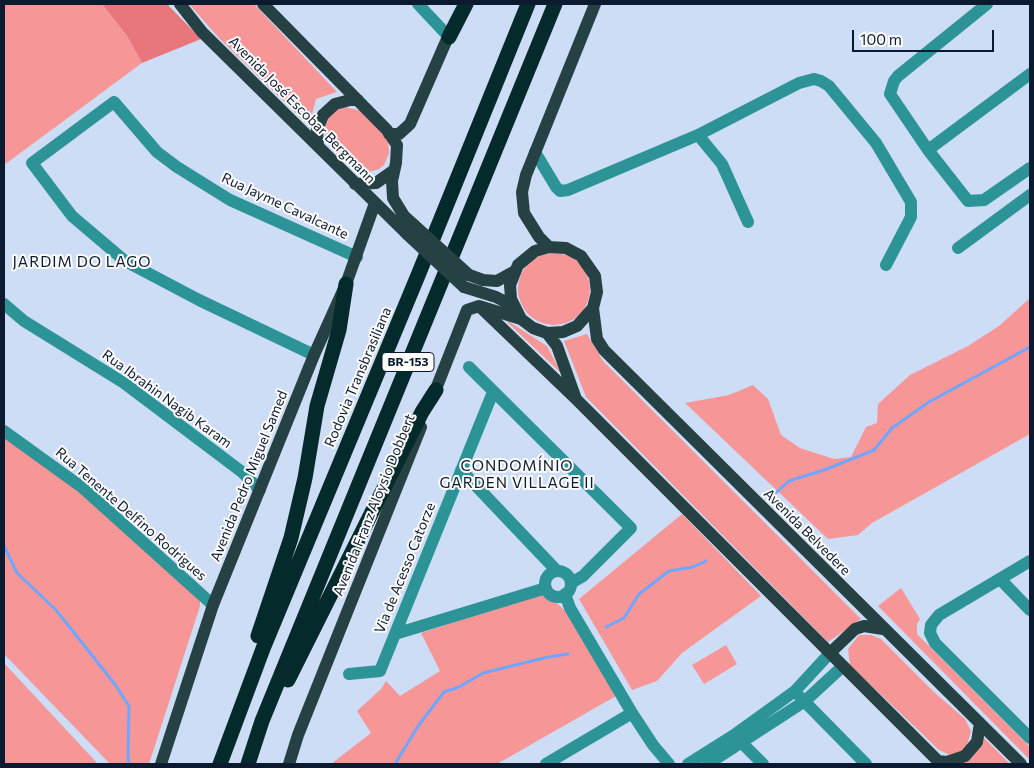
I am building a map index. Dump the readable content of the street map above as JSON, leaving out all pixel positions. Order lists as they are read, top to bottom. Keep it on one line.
{"streets":{"highway":["BR-153","Rodovia Transbrasiliana"],"main road":["Avenida José Escobar Bergmann","Avenida Pedro Miguel Samed","Avenida Franz Aloysio Dobbert","Avenida Belvedere"],"street":["Rua Jayme Cavalcante","Rua Ibrahin Nagib Karam","Rua Tenente Delfino Rodrigues","Via de Acesso Catorze"]},"crossings":[["Avenida José Escobar Bergmann","Avenida Pedro Miguel Samed"],["Rua Jayme Cavalcante","Avenida Pedro Miguel Samed"],["Rua Ibrahin Nagib Karam","Avenida Pedro Miguel Samed"],["Avenida Pedro Miguel Samed","Rua Tenente Delfino Rodrigues"]],"districts":["JARDIM DO LAGO","CONDOMÍNIO GARDEN VILLAGE II"],"scale_bar":"100 m"}
